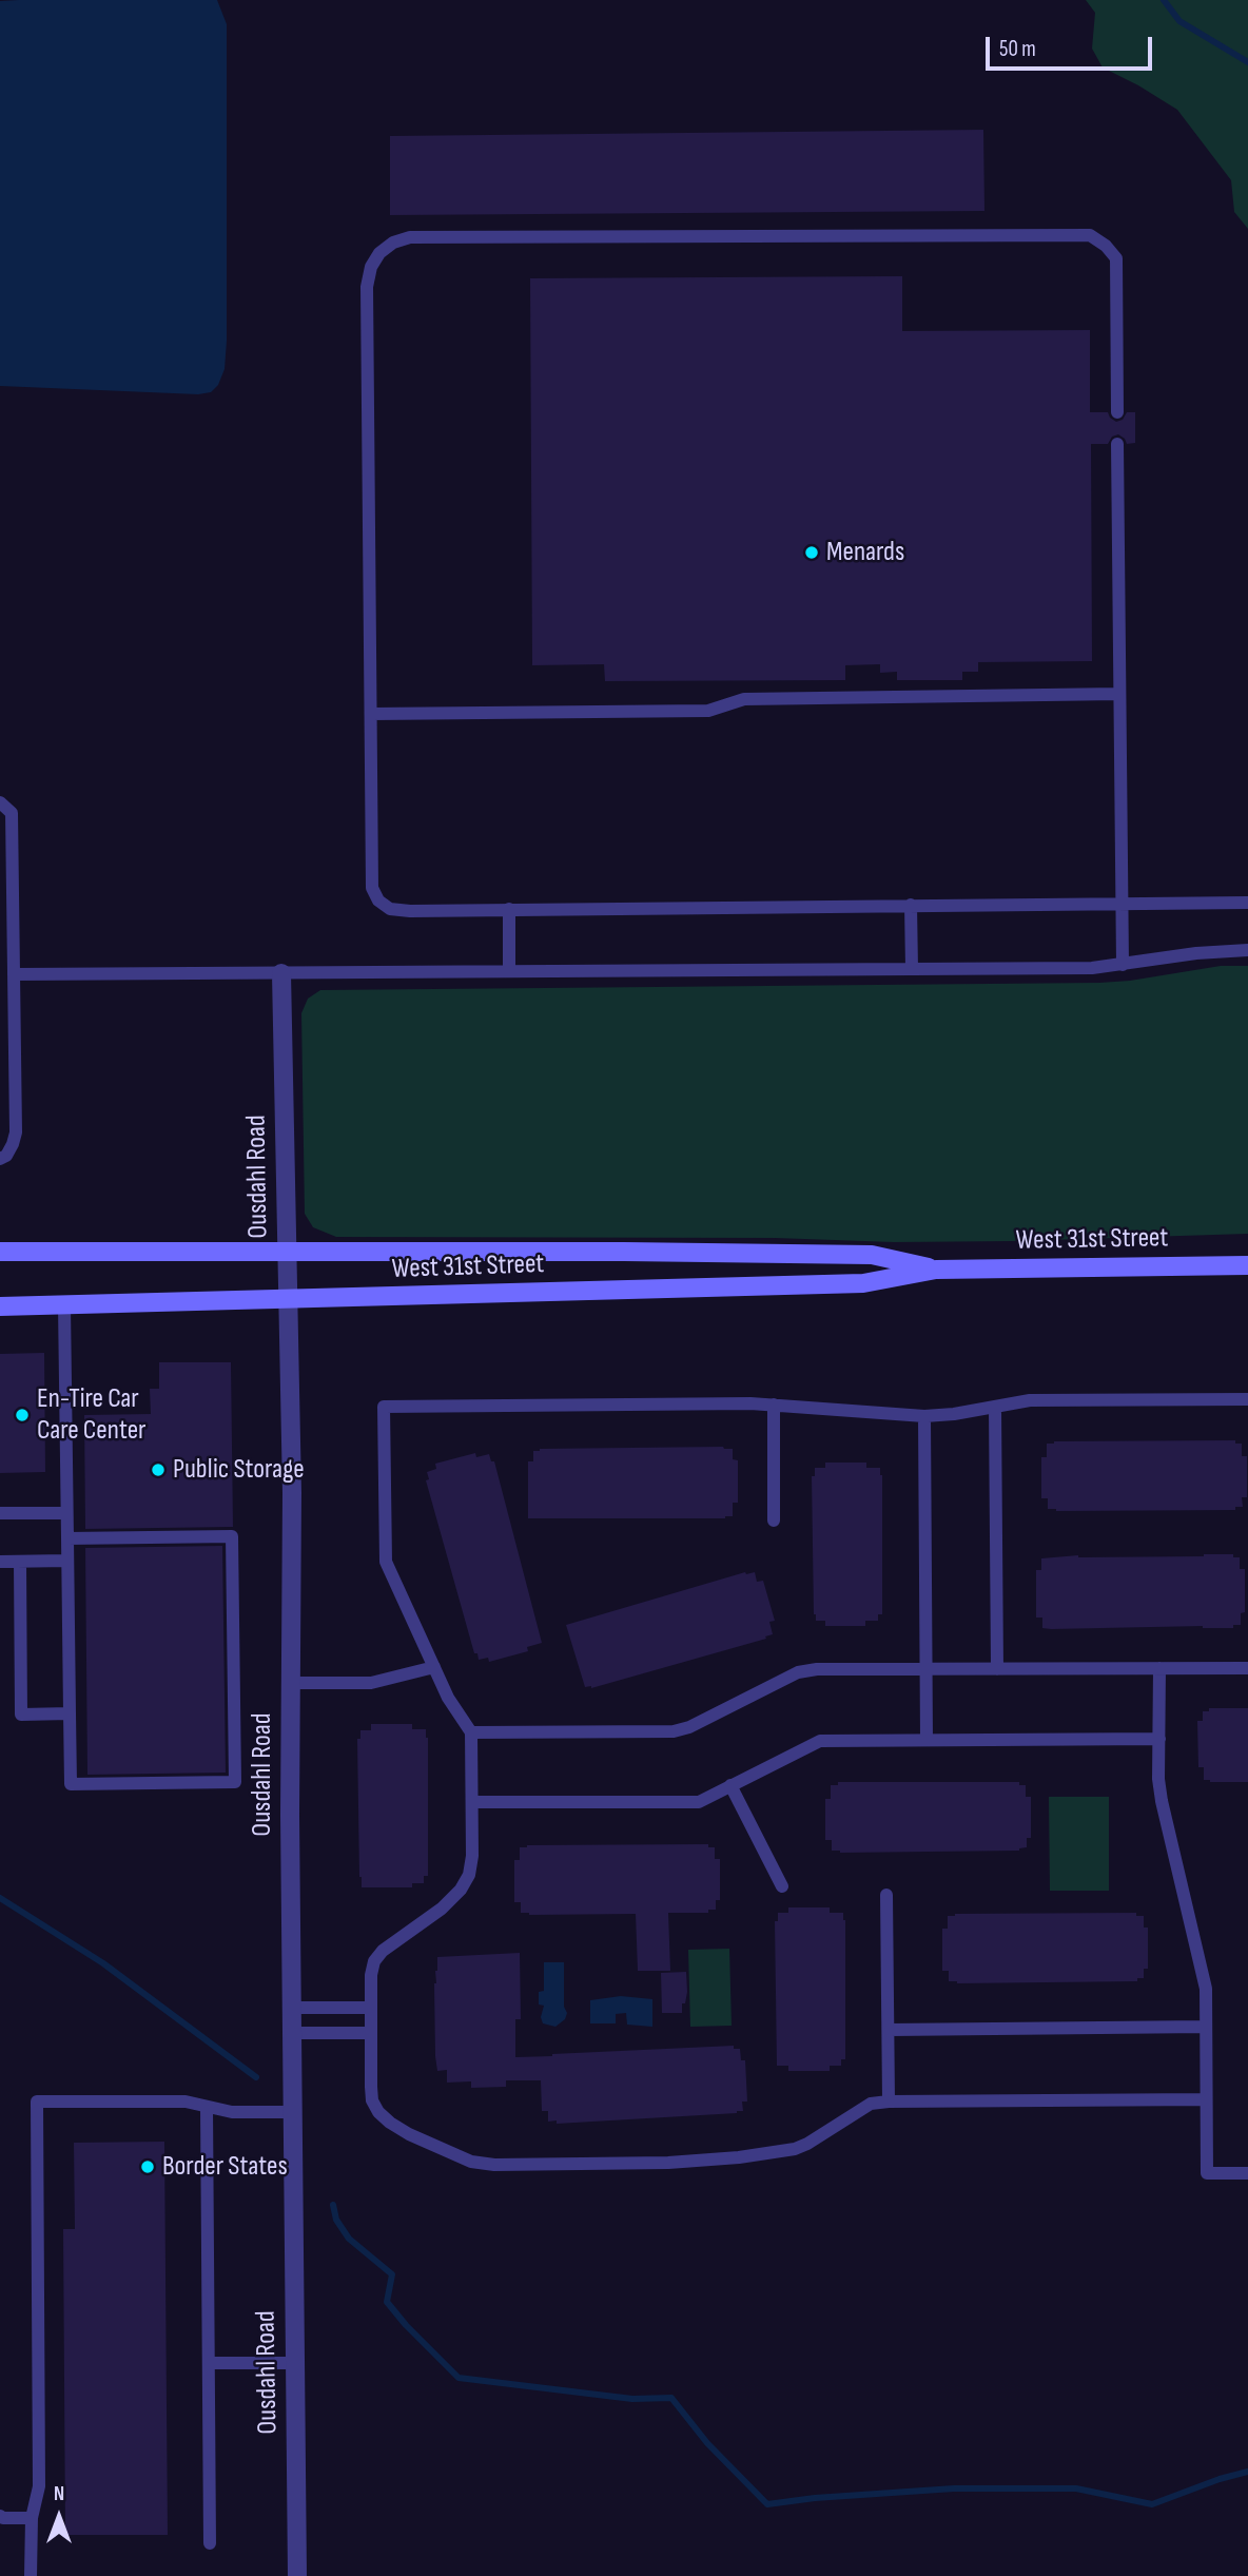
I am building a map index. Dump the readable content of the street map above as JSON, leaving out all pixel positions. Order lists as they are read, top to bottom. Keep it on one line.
{"streets":{"main road":["West 31st Street"],"street":["Ousdahl Road"]},"crossings":[["Ousdahl Road","West 31st Street"]],"places":["Menards","En-Tire Car Care Center","Public Storage","Border States"],"scale_bar":"50 m","north":"top"}
